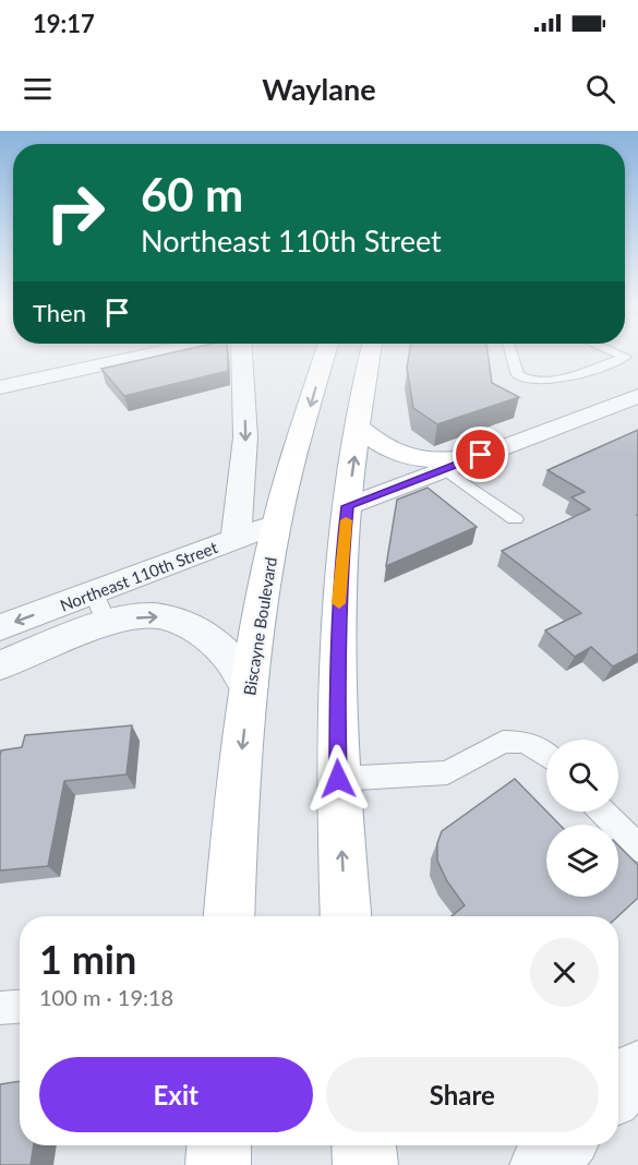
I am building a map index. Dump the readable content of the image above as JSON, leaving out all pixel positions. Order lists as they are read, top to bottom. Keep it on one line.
{"streets":{"main road":["Biscayne Boulevard"],"street":["Northeast 110th Street"]},"crossings":[["Northeast 110th Street","Biscayne Boulevard"]],"page":{"status":"19:17","header":"Waylane","turn":["60 m","Northeast 110th Street"],"then":"Then","heading":["1 min","100 m · 19:18"],"buttons":["Exit","Share"]}}
